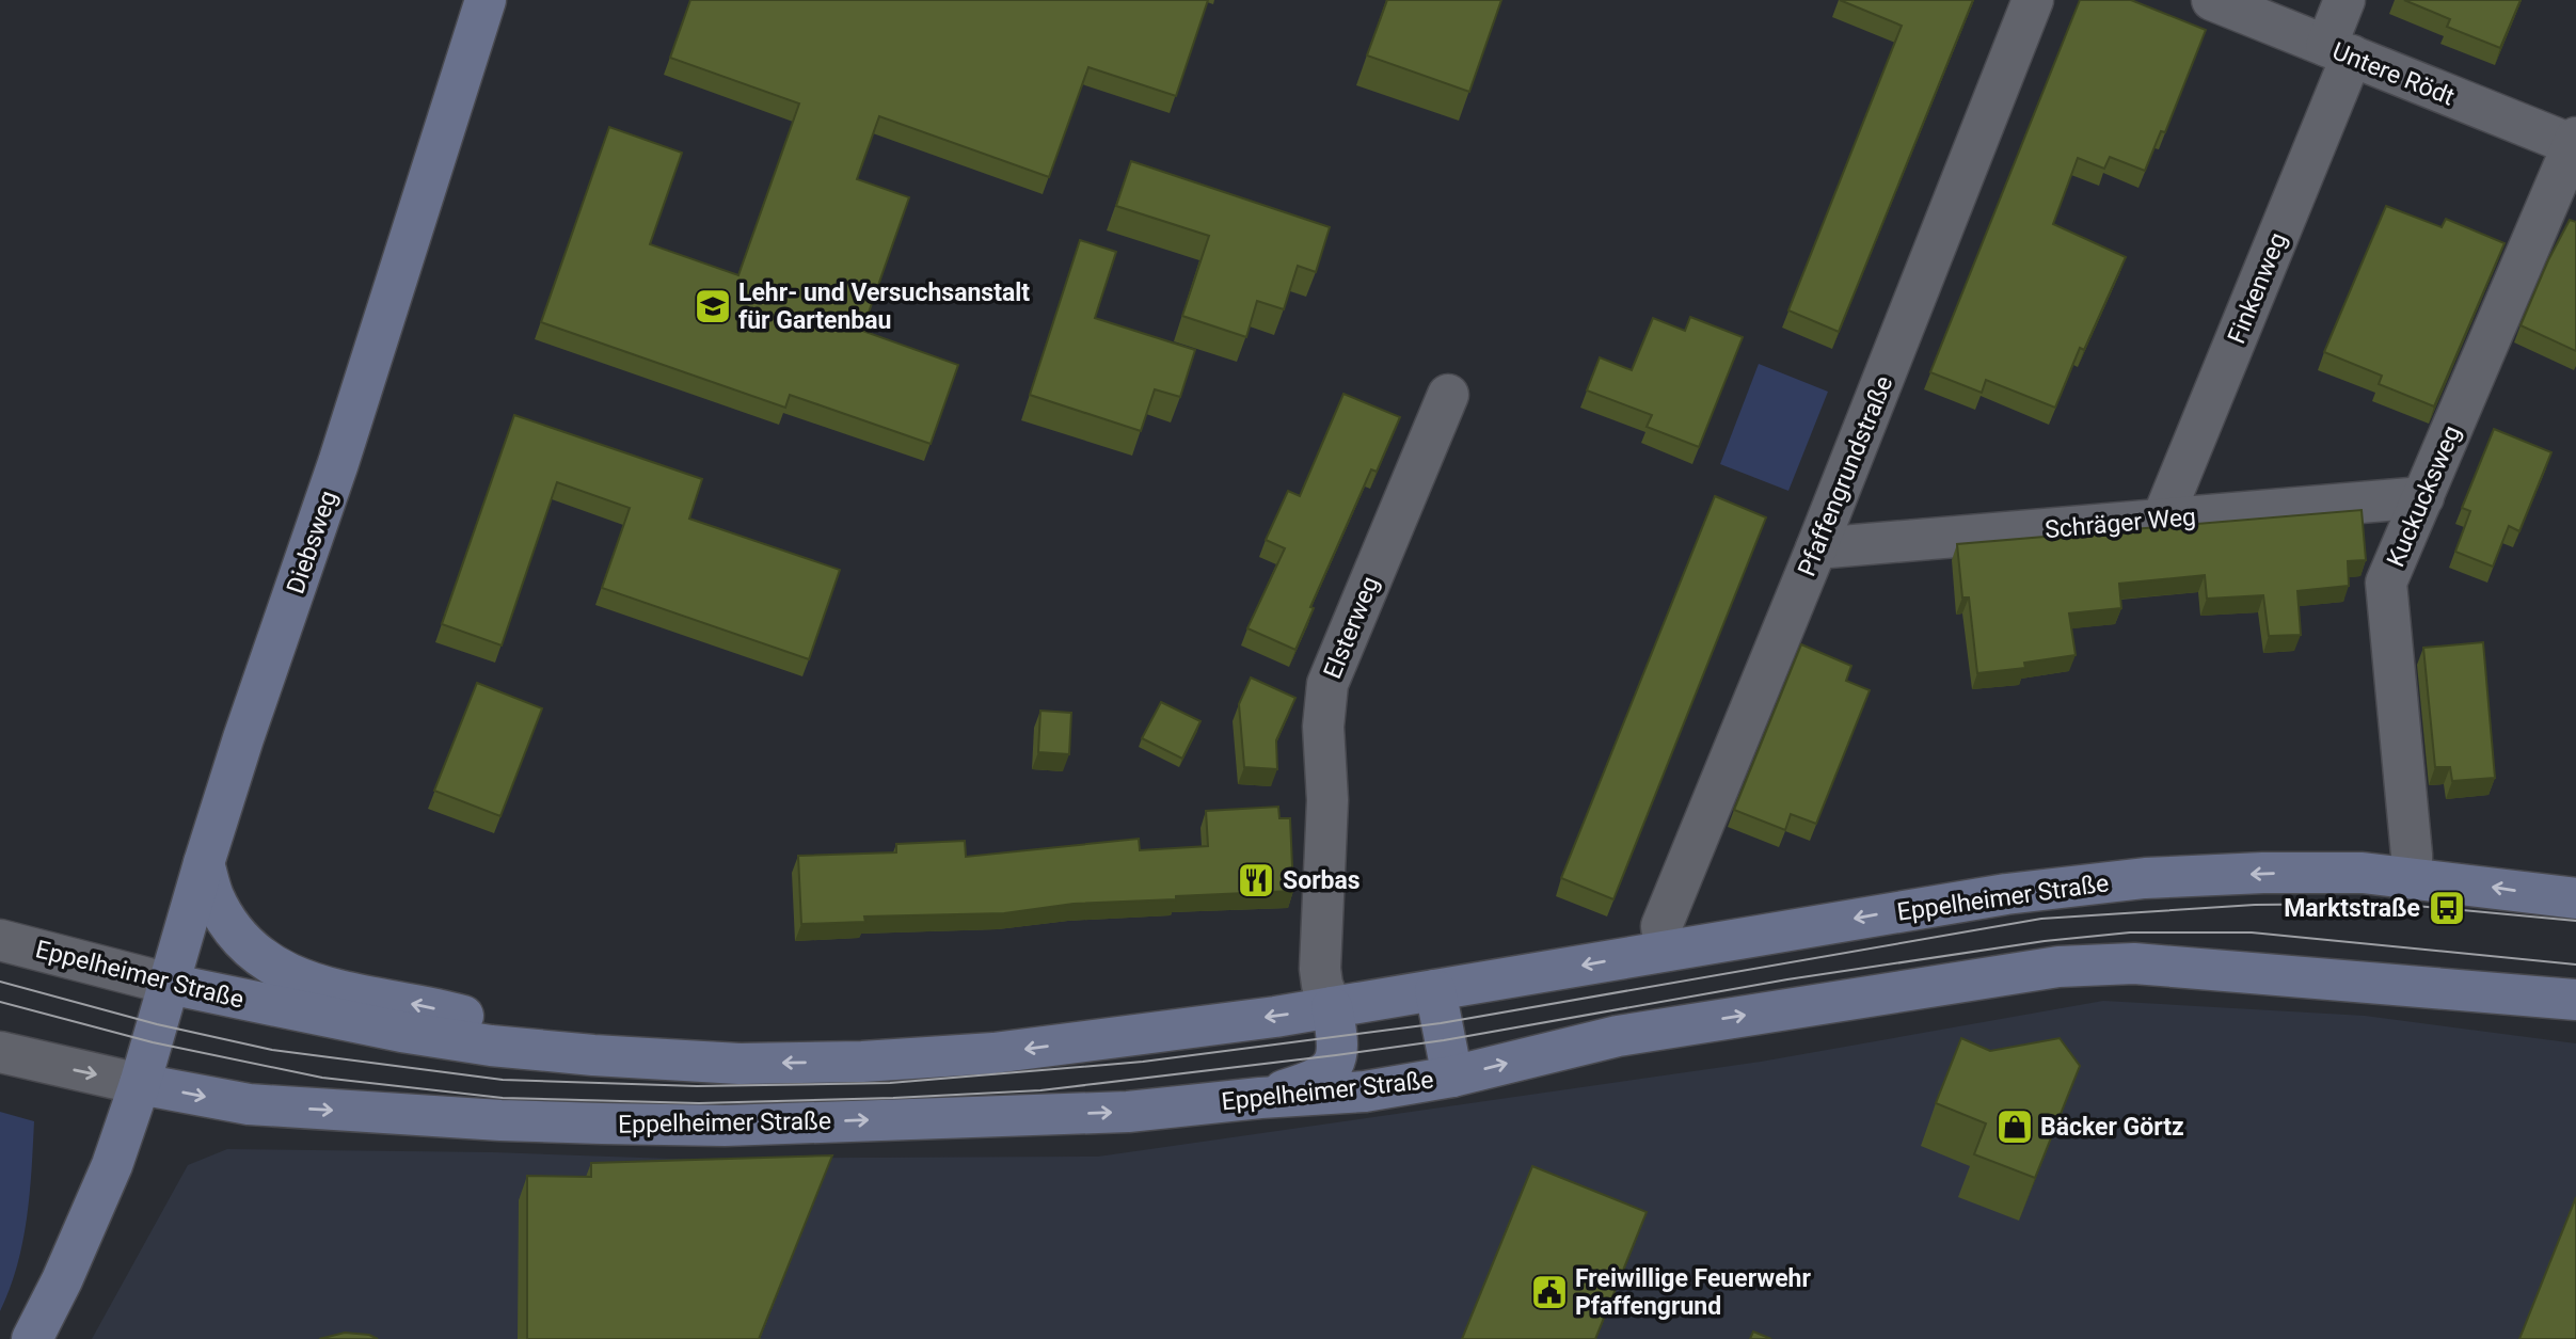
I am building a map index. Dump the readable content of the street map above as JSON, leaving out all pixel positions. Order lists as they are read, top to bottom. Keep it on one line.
{"streets":{"main road":["Diebsweg","Eppelheimer Straße"],"street":["Untere Rödt","Finkenweg","Pfaffengrundstraße","Kuckucksweg","Schräger Weg","Elsterweg"]},"crossings":[["Untere Rödt","Finkenweg"],["Untere Rödt","Kuckucksweg"],["Finkenweg","Schräger Weg"],["Pfaffengrundstraße","Schräger Weg"],["Pfaffengrundstraße","Eppelheimer Straße"],["Kuckucksweg","Schräger Weg"],["Kuckucksweg","Eppelheimer Straße"],["Diebsweg","Eppelheimer Straße"],["Elsterweg","Eppelheimer Straße"]],"places":{"school or university":["Lehr- und Versuchsanstalt für Gartenbau"],"restaurant":["Sorbas"],"bus stop":["Marktstraße"],"shop":["Bäcker Görtz"],"public building":["Freiwillige Feuerwehr Pfaffengrund"]}}
